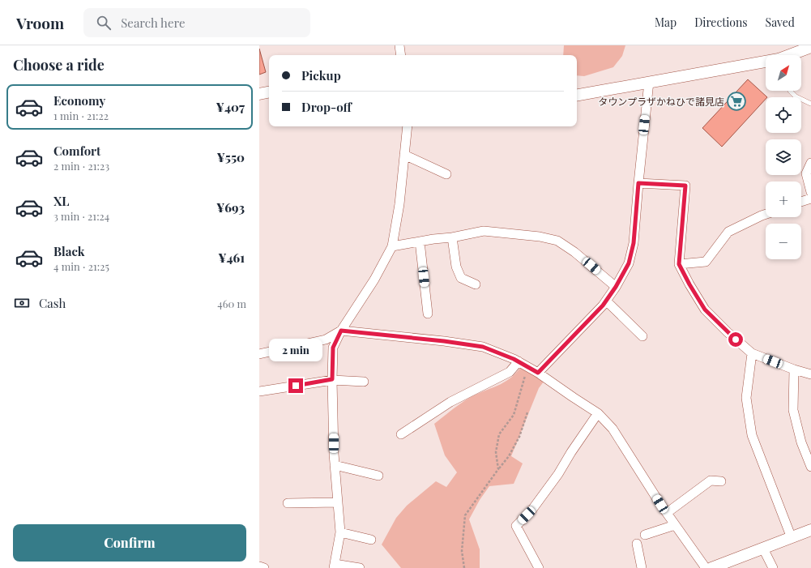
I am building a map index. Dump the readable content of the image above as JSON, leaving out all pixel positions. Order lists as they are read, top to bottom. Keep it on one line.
{"places":{"supermarket":["タウンプラザかねひで諸見店"]},"north":"top right","page":{"header":"Vroom","search":"Search here","nav":["Map","Directions","Saved"],"heading":"Choose a ride","map_buttons":["+","−"],"banner":["Pickup","Drop-off"],"list":[{"name":"Economy","note":"1 min · 21:22","value":"¥407"},{"name":"Comfort","note":"2 min · 21:23","value":"¥550"},{"name":"XL","note":"3 min · 21:24","value":"¥693"},{"name":"Black","note":"4 min · 21:25","value":"¥461"}],"pay":["Cash","460 m"],"bubble":"2 min","buttons":"Confirm"}}
